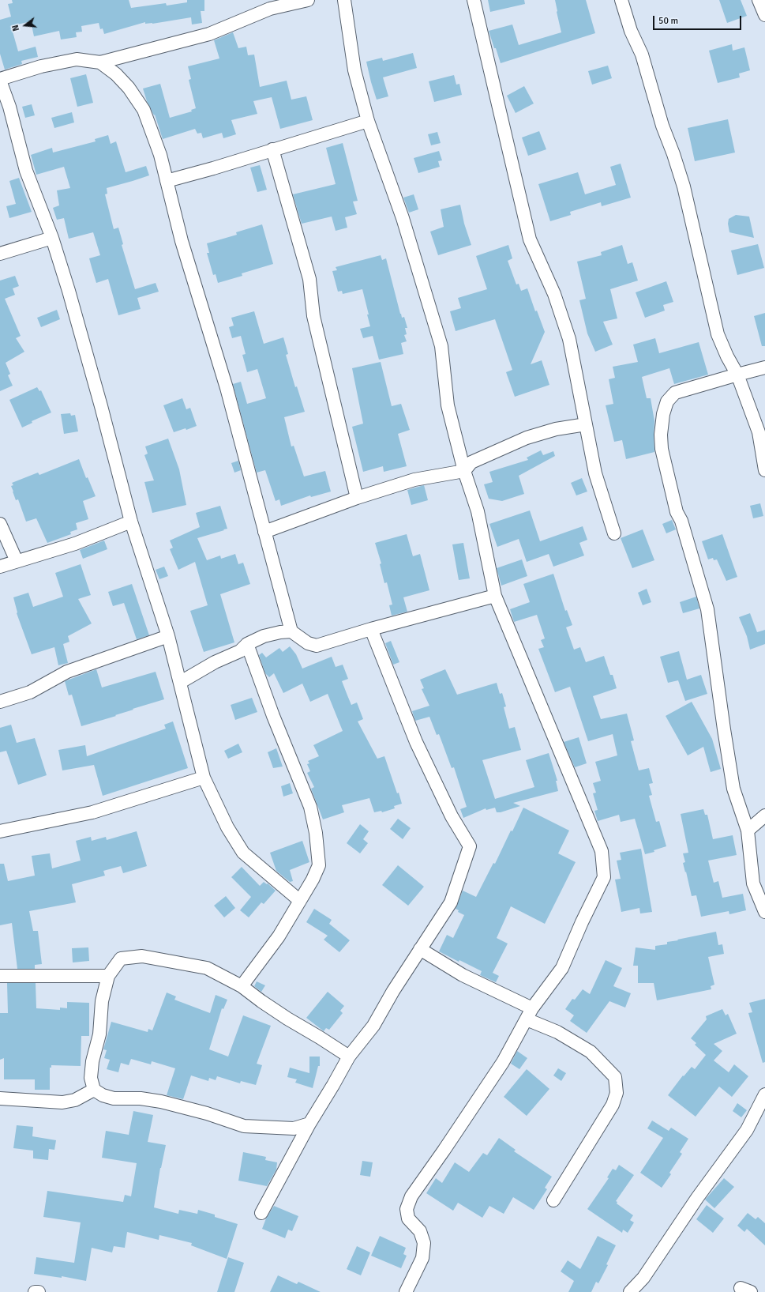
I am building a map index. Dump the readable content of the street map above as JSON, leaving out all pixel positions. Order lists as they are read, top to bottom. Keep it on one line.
{"scale_bar":"50 m","north":"left"}
